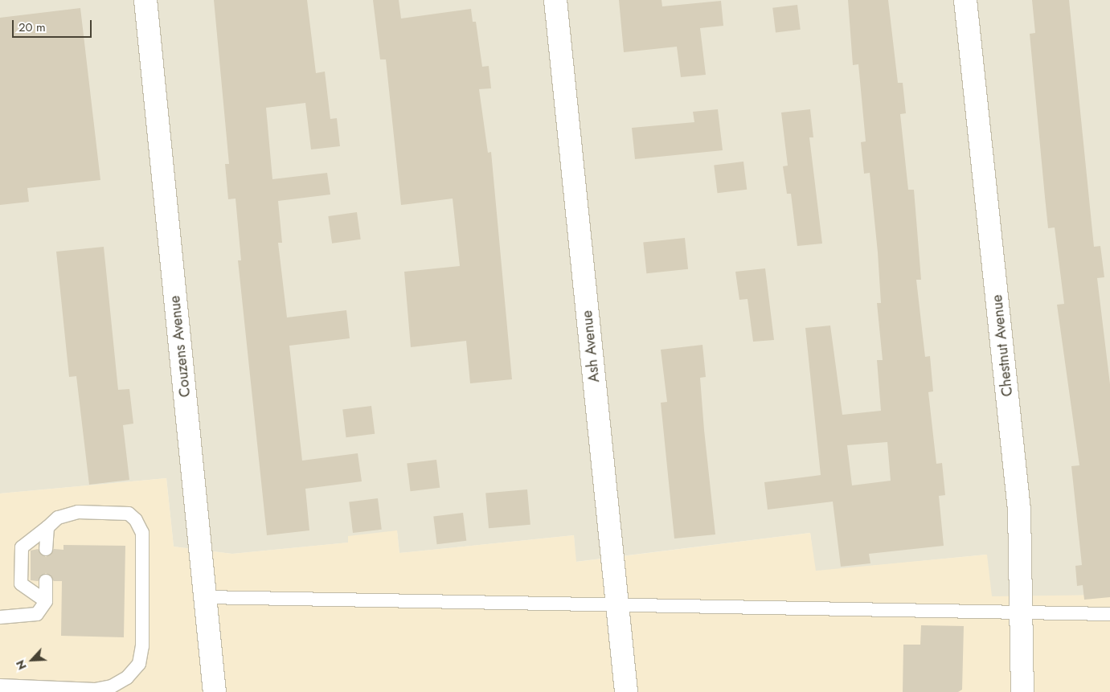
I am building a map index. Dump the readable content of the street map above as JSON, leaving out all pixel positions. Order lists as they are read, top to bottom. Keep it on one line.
{"streets":{"street":["Chestnut Avenue","Couzens Avenue","Ash Avenue"]},"scale_bar":"20 m","north":"bottom left"}
